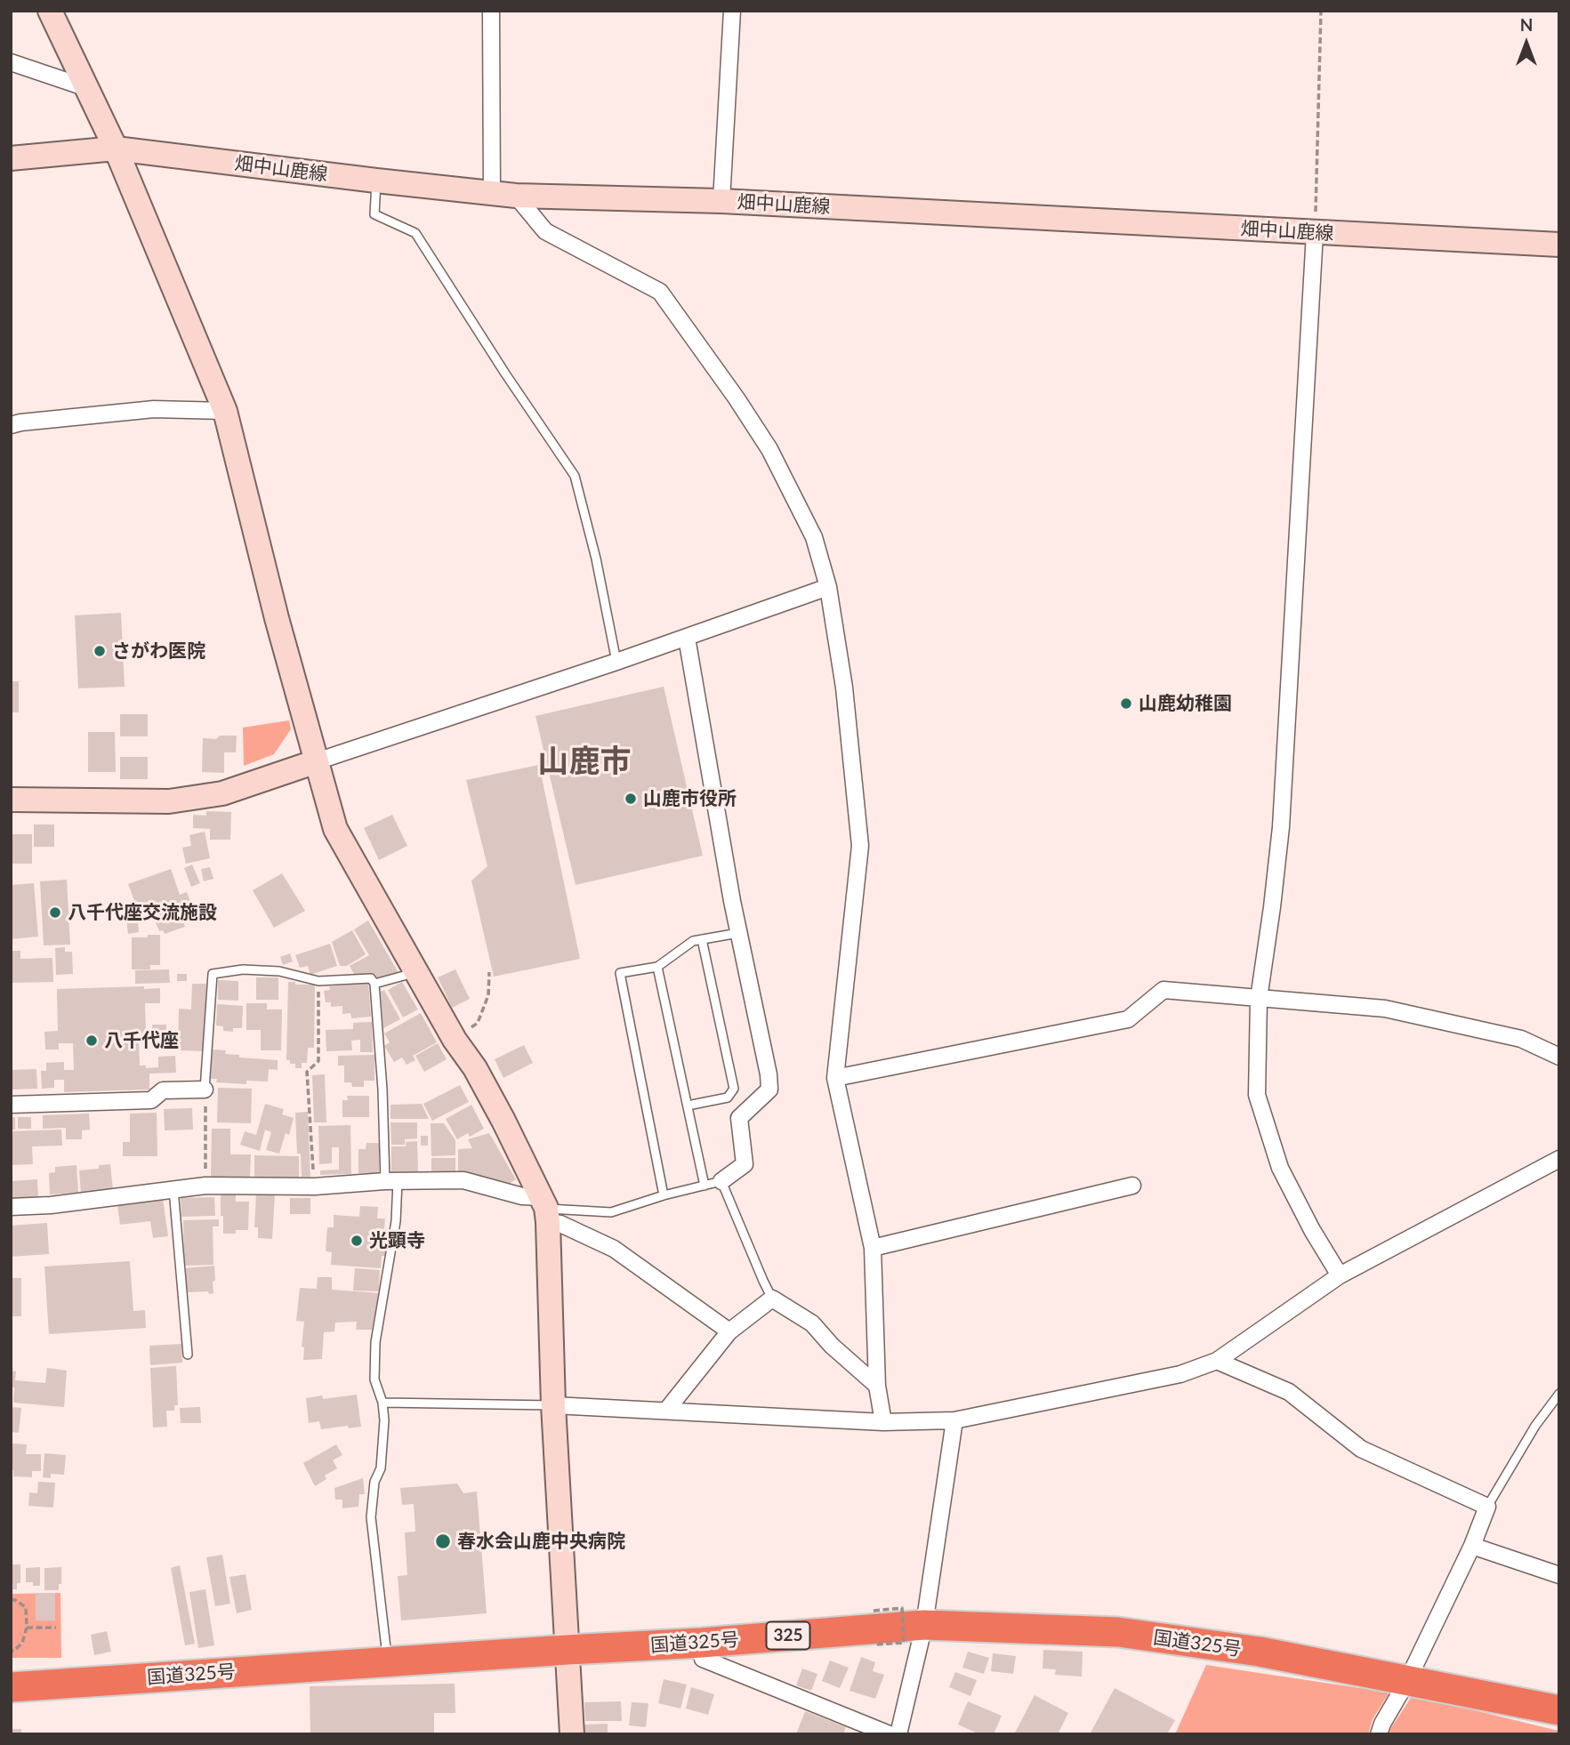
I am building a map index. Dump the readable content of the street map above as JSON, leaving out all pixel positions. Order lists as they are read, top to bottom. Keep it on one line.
{"streets":{"highway":["325","国道325号"],"street":["畑中山鹿線"]},"districts":["山鹿市"],"places":["さがわ医院","山鹿幼稚園","山鹿市役所","八千代座交流施設","八千代座","光顕寺","春水会山鹿中央病院"],"north":"top"}
